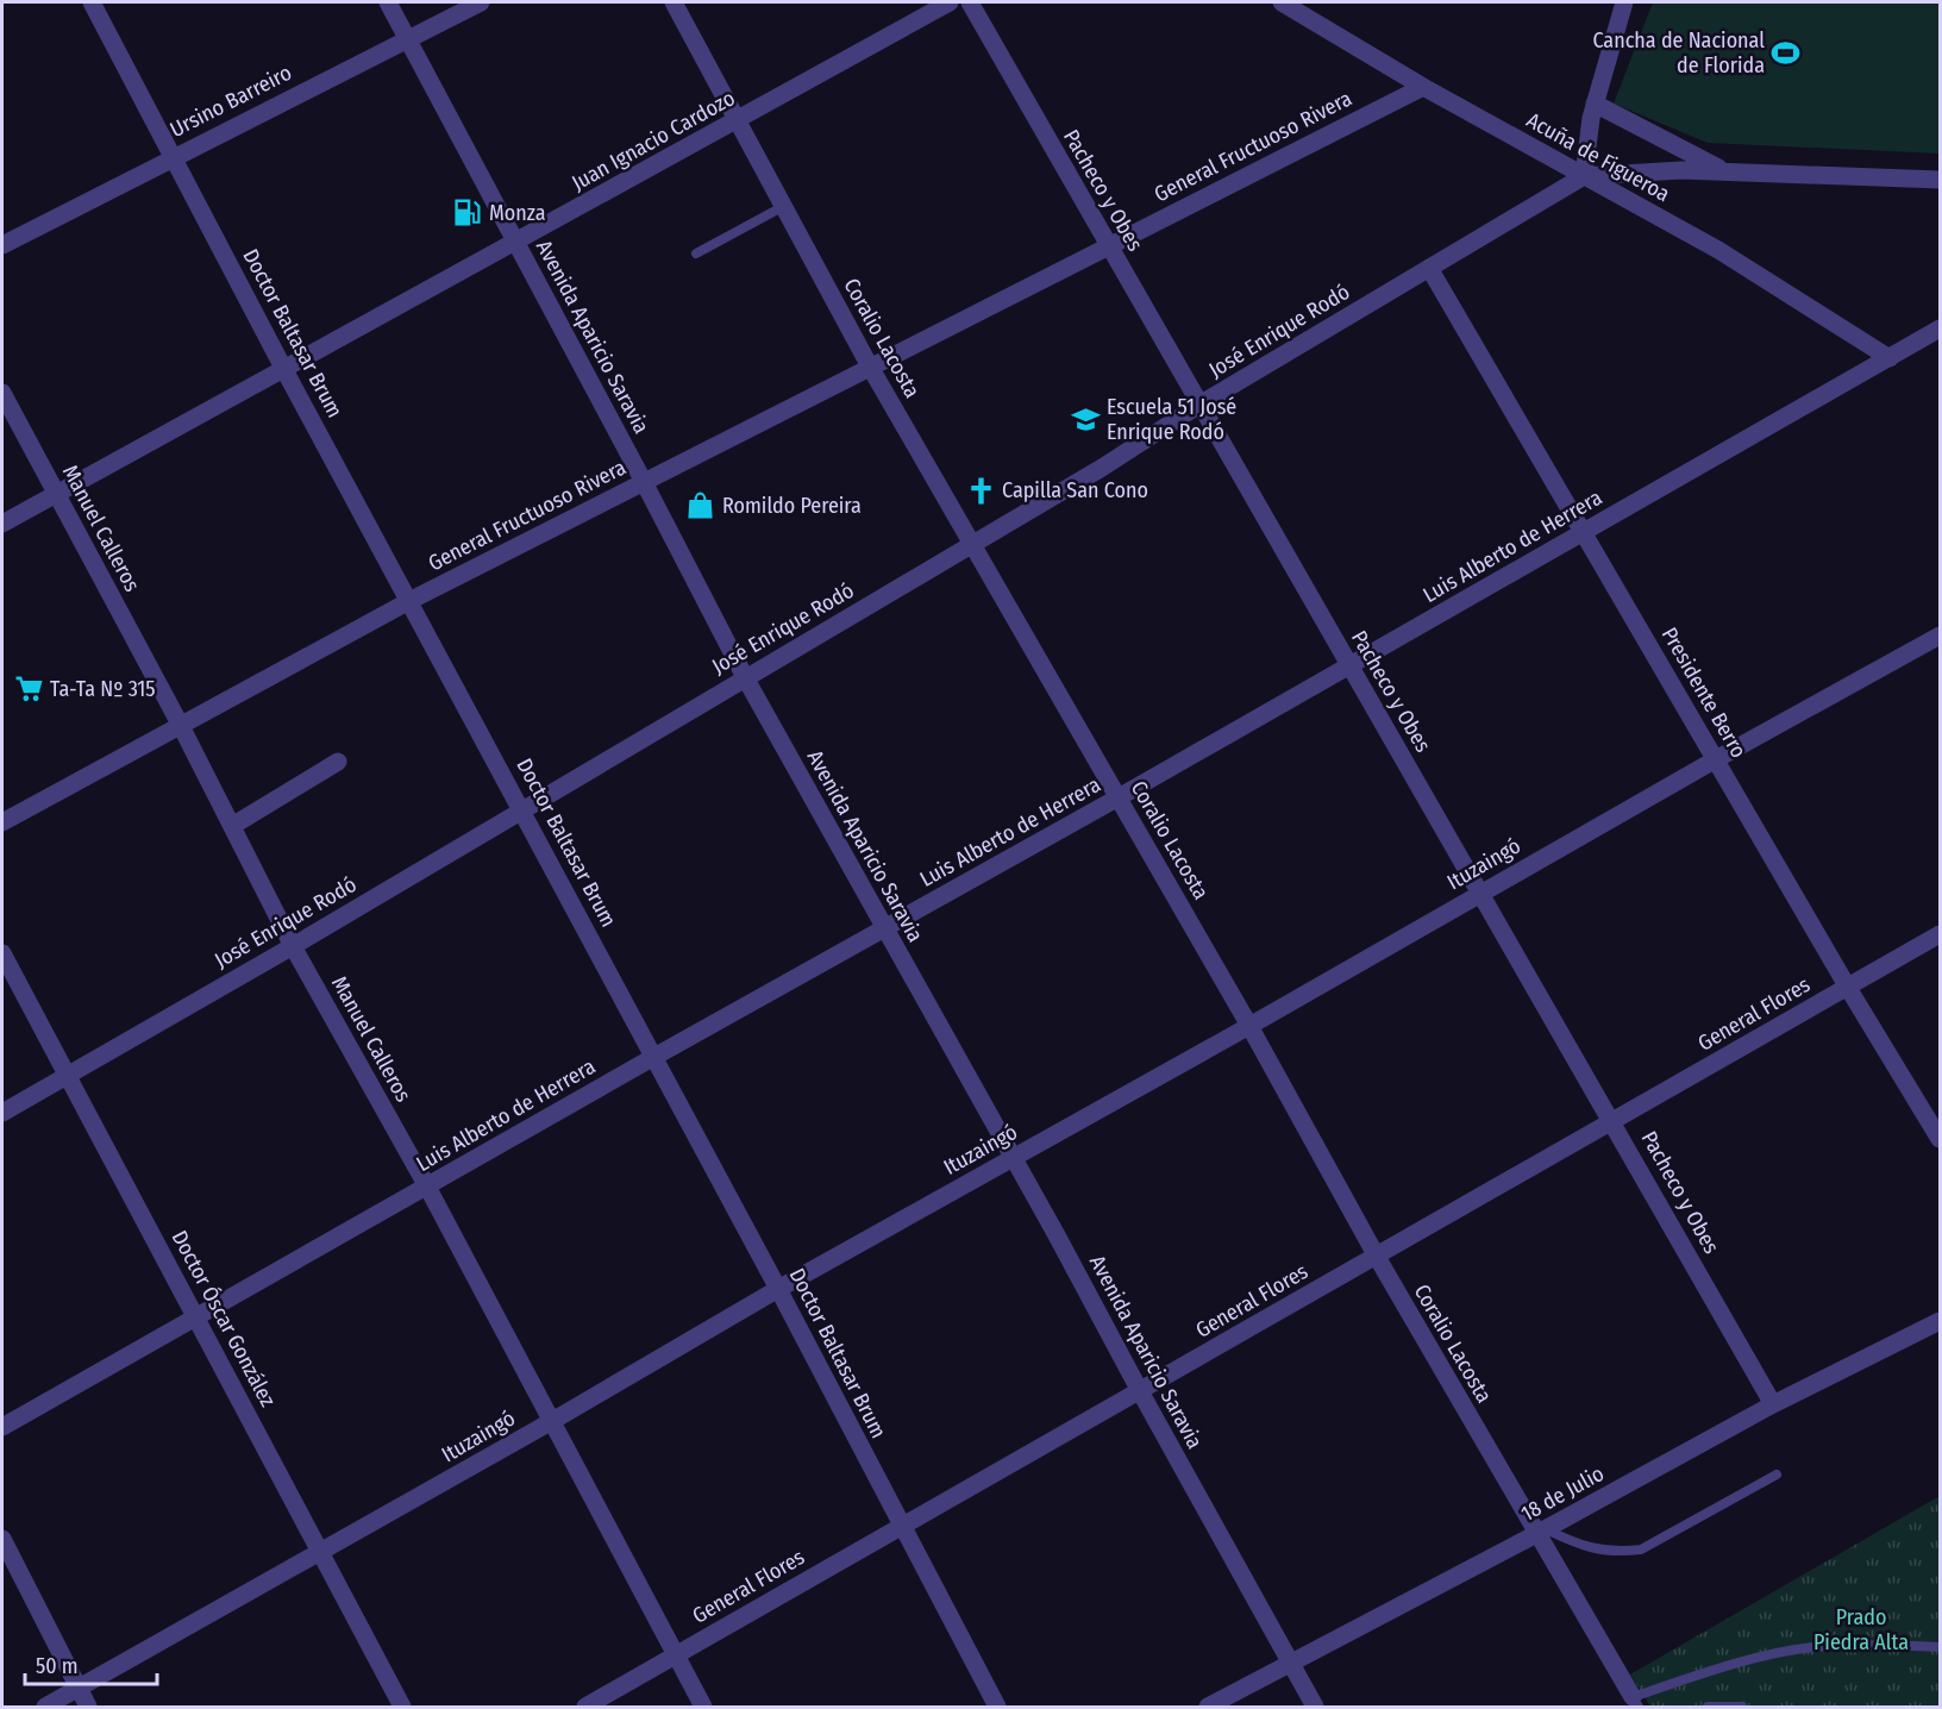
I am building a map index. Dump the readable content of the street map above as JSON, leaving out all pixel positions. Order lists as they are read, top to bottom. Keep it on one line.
{"streets":{"street":["Ursino Barreiro","Juan Ignacio Cardozo","General Fructuoso Rivera","Acuña de Figueroa","Pacheco y Obes","José Enrique Rodó","Doctor Baltasar Brum","Avenida Aparicio Saravia","Coralio Lacosta","Manuel Calleros","Luis Alberto de Herrera","Presidente Berro","Ituzaingó","General Flores","Doctor Óscar González","18 de Julio"]},"crossings":[["Ursino Barreiro","Doctor Baltasar Brum"],["Ursino Barreiro","Avenida Aparicio Saravia"],["Juan Ignacio Cardozo","Doctor Baltasar Brum"],["Juan Ignacio Cardozo","Avenida Aparicio Saravia"],["Juan Ignacio Cardozo","Coralio Lacosta"],["Juan Ignacio Cardozo","Manuel Calleros"],["General Fructuoso Rivera","Acuña de Figueroa"],["General Fructuoso Rivera","Pacheco y Obes"],["General Fructuoso Rivera","Doctor Baltasar Brum"],["General Fructuoso Rivera","Avenida Aparicio Saravia"],["General Fructuoso Rivera","Coralio Lacosta"],["General Fructuoso Rivera","Manuel Calleros"],["Acuña de Figueroa","José Enrique Rodó"],["Acuña de Figueroa","Luis Alberto de Herrera"],["Pacheco y Obes","José Enrique Rodó"],["Pacheco y Obes","Luis Alberto de Herrera"],["Pacheco y Obes","Ituzaingó"],["Pacheco y Obes","General Flores"],["Pacheco y Obes","18 de Julio"],["José Enrique Rodó","Doctor Baltasar Brum"],["José Enrique Rodó","Avenida Aparicio Saravia"],["José Enrique Rodó","Coralio Lacosta"],["José Enrique Rodó","Manuel Calleros"],["José Enrique Rodó","Presidente Berro"],["José Enrique Rodó","Doctor Óscar González"],["Doctor Baltasar Brum","Luis Alberto de Herrera"],["Doctor Baltasar Brum","Ituzaingó"],["Doctor Baltasar Brum","General Flores"],["Avenida Aparicio Saravia","Luis Alberto de Herrera"],["Avenida Aparicio Saravia","Ituzaingó"],["Avenida Aparicio Saravia","General Flores"],["Avenida Aparicio Saravia","18 de Julio"],["Coralio Lacosta","Luis Alberto de Herrera"],["Coralio Lacosta","Ituzaingó"],["Coralio Lacosta","General Flores"],["Coralio Lacosta","18 de Julio"],["Manuel Calleros","Luis Alberto de Herrera"],["Manuel Calleros","Ituzaingó"],["Manuel Calleros","General Flores"],["Luis Alberto de Herrera","Presidente Berro"],["Luis Alberto de Herrera","Doctor Óscar González"],["Presidente Berro","Ituzaingó"],["Presidente Berro","General Flores"],["Ituzaingó","Doctor Óscar González"]],"parks":["Prado Piedra Alta"],"places":{"sports":["Cancha de Nacional de Florida"],"fuel station":["Monza"],"school or university":["Escuela 51 José Enrique Rodó"],"church":["Capilla San Cono"],"shop":["Romildo Pereira"],"supermarket":["Ta-Ta Nº 315"]},"scale_bar":"50 m"}
